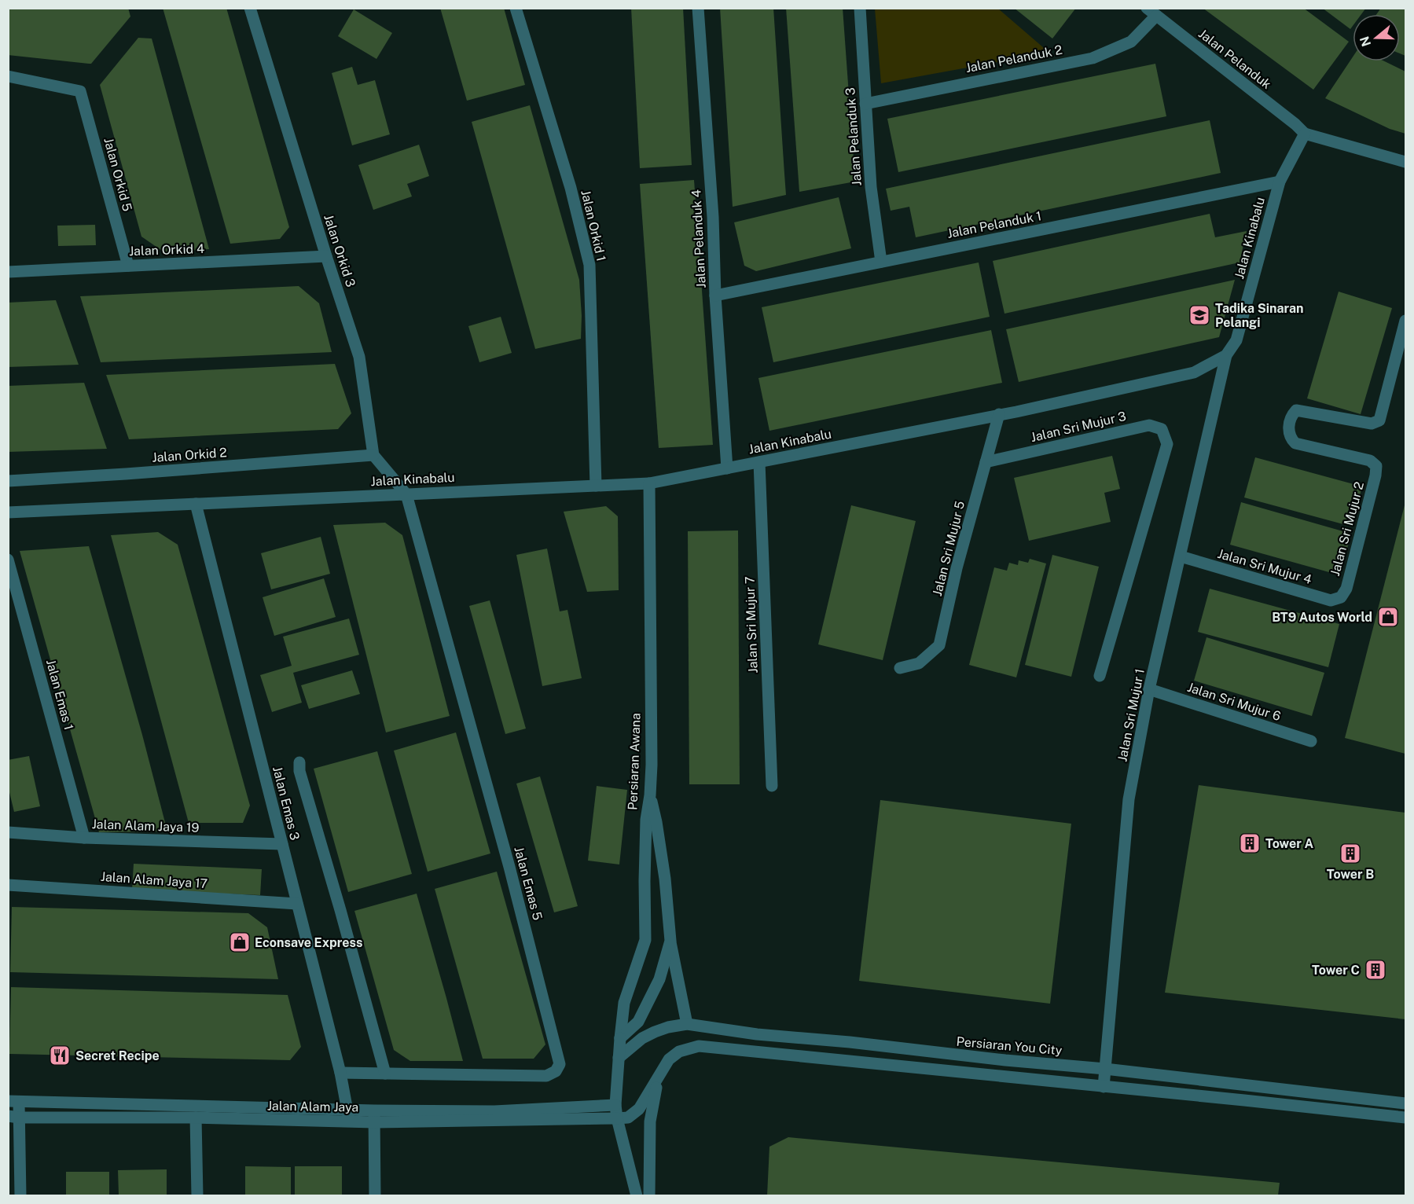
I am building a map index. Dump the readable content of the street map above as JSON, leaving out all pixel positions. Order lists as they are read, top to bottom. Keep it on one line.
{"streets":{"street":["Jalan Pelanduk 2","Jalan Pelanduk","Jalan Pelanduk 3","Jalan Orkid 5","Jalan Pelanduk 1","Jalan Orkid 1","Jalan Kinabalu","Jalan Pelanduk 4","Jalan Orkid 4","Jalan Orkid 3","Jalan Sri Mujur 3","Jalan Orkid 2","Jalan Sri Mujur 2","Jalan Sri Mujur 5","Jalan Sri Mujur 4","Jalan Sri Mujur 7","Jalan Emas 1","Jalan Sri Mujur 6","Jalan Sri Mujur 1","Persiaran Awana","Jalan Emas 3","Jalan Alam Jaya 19","Jalan Alam Jaya 17","Jalan Emas 5","Persiaran You City","Jalan Alam Jaya"]},"crossings":[["Jalan Pelanduk 2","Jalan Pelanduk"],["Jalan Pelanduk 2","Jalan Pelanduk 3"],["Jalan Pelanduk","Jalan Kinabalu"],["Jalan Pelanduk 3","Jalan Pelanduk 1"],["Jalan Orkid 5","Jalan Orkid 4"],["Jalan Pelanduk 1","Jalan Kinabalu"],["Jalan Pelanduk 1","Jalan Pelanduk 4"],["Jalan Orkid 1","Jalan Kinabalu"],["Jalan Kinabalu","Jalan Pelanduk 4"],["Jalan Kinabalu","Jalan Sri Mujur 5"],["Jalan Kinabalu","Jalan Sri Mujur 7"],["Jalan Kinabalu","Jalan Sri Mujur 1"],["Jalan Kinabalu","Persiaran Awana"],["Jalan Kinabalu","Jalan Emas 3"],["Jalan Kinabalu","Jalan Emas 5"],["Jalan Orkid 4","Jalan Orkid 3"],["Jalan Orkid 3","Jalan Orkid 2"],["Jalan Sri Mujur 3","Jalan Sri Mujur 5"],["Jalan Sri Mujur 2","Jalan Sri Mujur 4"],["Jalan Sri Mujur 4","Jalan Sri Mujur 1"],["Jalan Emas 1","Jalan Alam Jaya 19"],["Jalan Sri Mujur 6","Jalan Sri Mujur 1"],["Jalan Sri Mujur 1","Persiaran You City"],["Persiaran Awana","Persiaran You City"],["Persiaran Awana","Jalan Alam Jaya"],["Jalan Emas 3","Jalan Alam Jaya 19"],["Jalan Emas 3","Jalan Alam Jaya 17"],["Jalan Emas 3","Jalan Emas 5"],["Jalan Emas 3","Jalan Alam Jaya"]],"places":{"school or university":["Tadika Sinaran Pelangi"],"shop":["BT9 Autos World","Econsave Express"],"building":["Tower A","Tower B","Tower C"],"restaurant":["Secret Recipe"]},"north":"left"}
